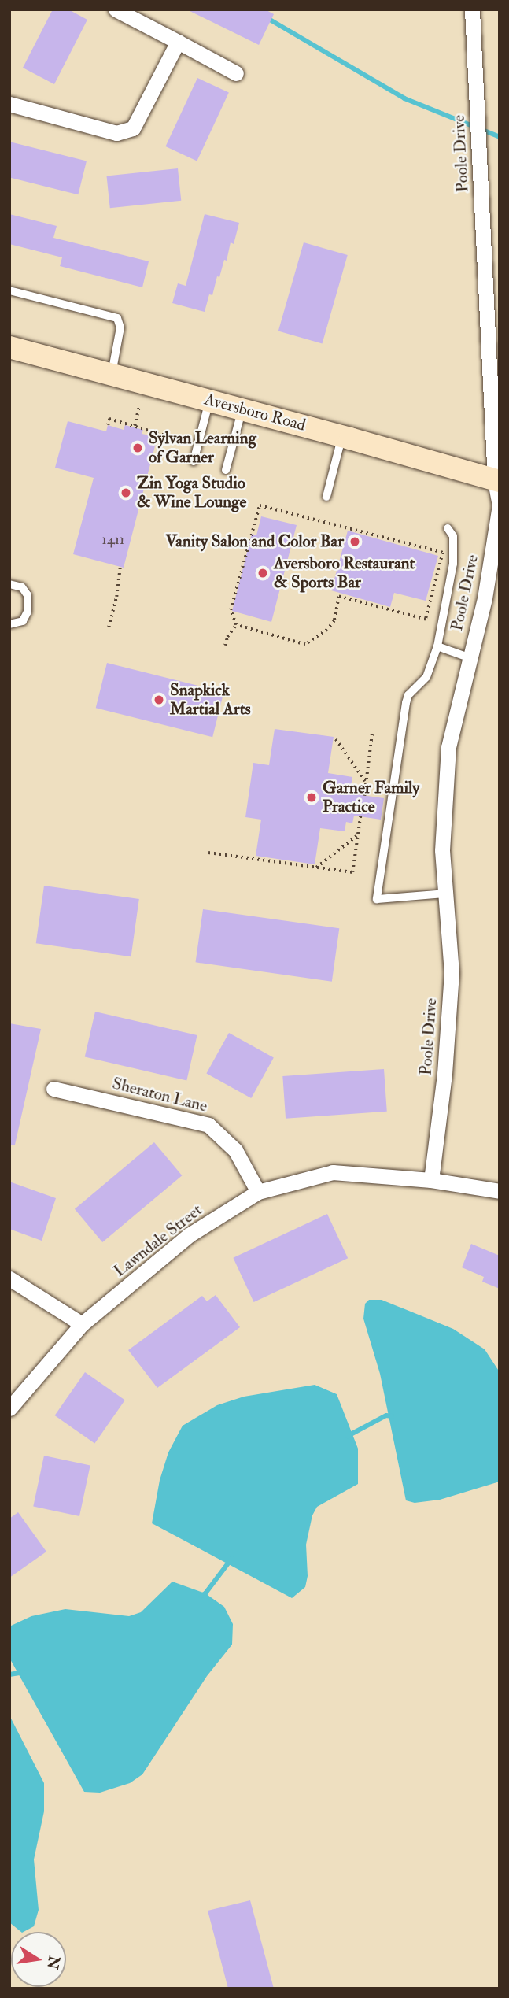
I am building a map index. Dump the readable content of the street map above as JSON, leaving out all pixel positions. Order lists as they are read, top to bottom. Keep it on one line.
{"streets":{"street":["Poole Drive","Aversboro Road","Sheraton Lane","Lawndale Street"]},"crossings":[["Poole Drive","Aversboro Road"],["Poole Drive","Lawndale Street"],["Sheraton Lane","Lawndale Street"]],"places":["Sylvan Learning of Garner","Zin Yoga Studio & Wine Lounge","Vanity Salon and Color Bar","Aversboro Restaurant & Sports Bar","Snapkick Martial Arts","Garner Family Practice"],"house_numbers":["1411"],"north":"right"}
